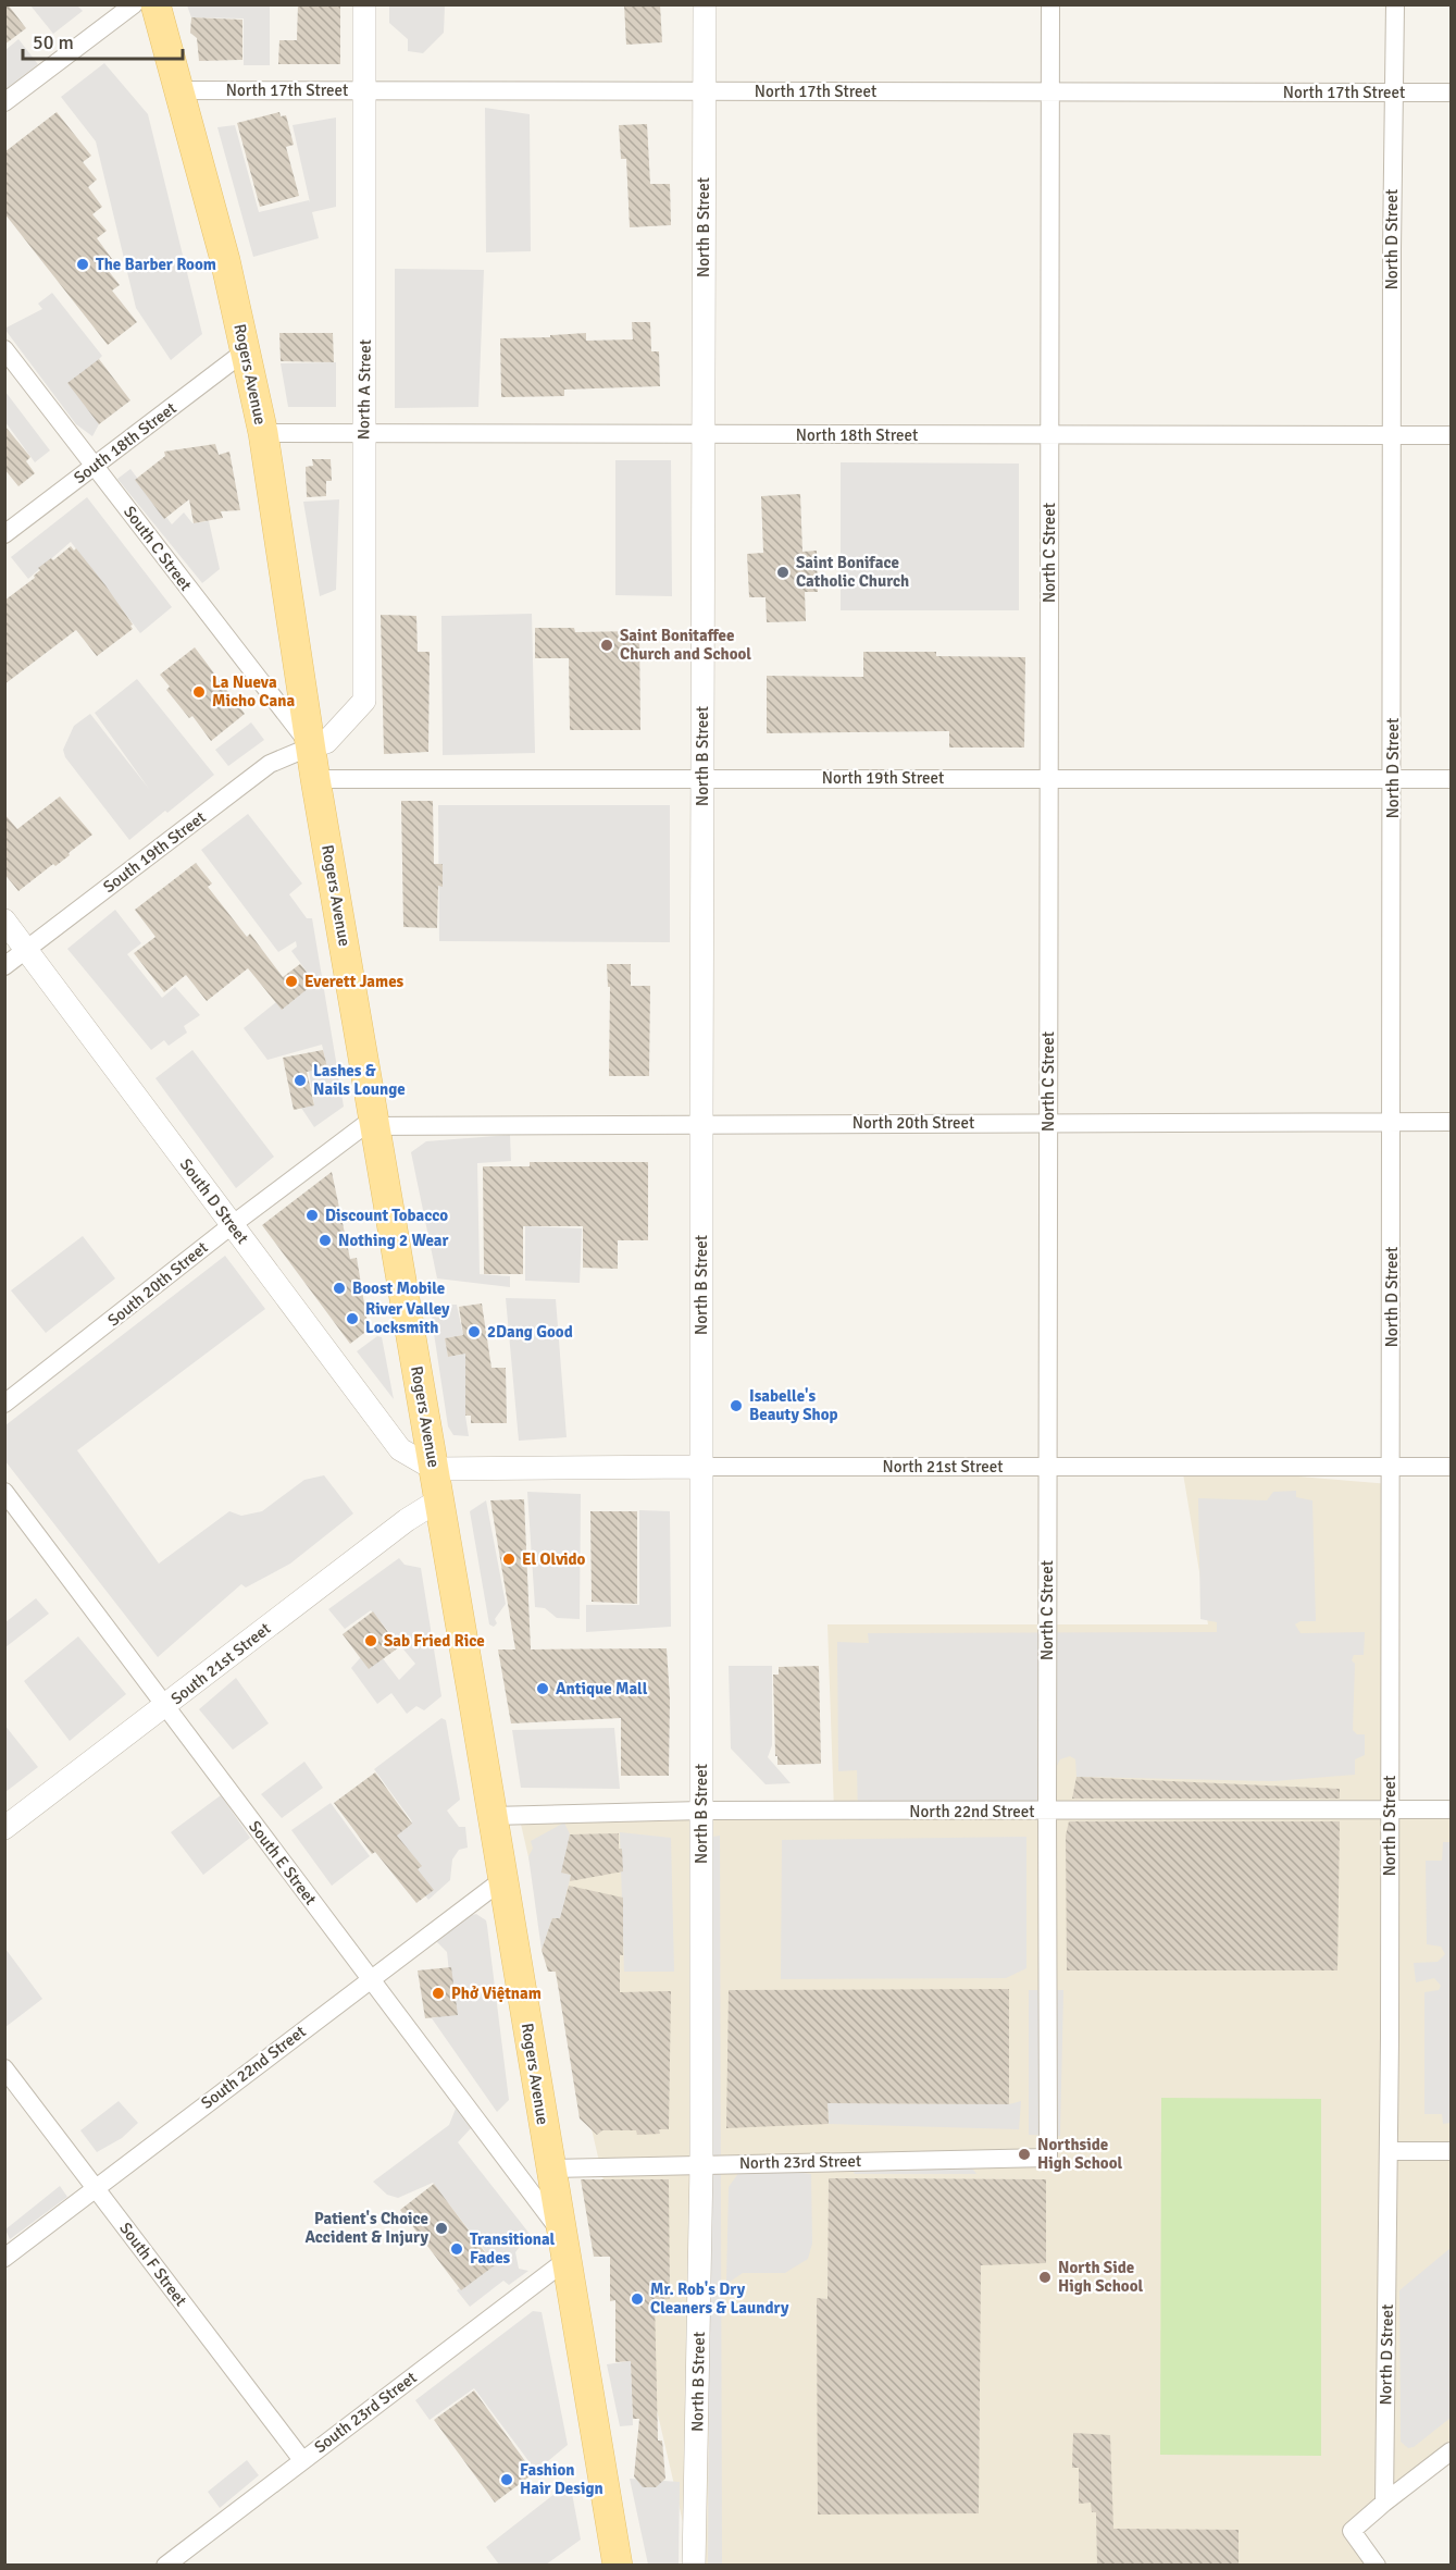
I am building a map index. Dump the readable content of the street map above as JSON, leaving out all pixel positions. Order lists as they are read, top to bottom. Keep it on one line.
{"streets":{"main road":["Rogers Avenue"],"street":["North 17th Street","North B Street","North D Street","North A Street","North 18th Street","South 18th Street","South C Street","North C Street","North 19th Street","South 19th Street","North 20th Street","South D Street","South 20th Street","North 21st Street","South 21st Street","North 22nd Street","South E Street","South 22nd Street","North 23rd Street","South F Street","South 23rd Street"]},"crossings":[["North 17th Street","North B Street"],["North 17th Street","North D Street"],["North 17th Street","Rogers Avenue"],["North 17th Street","North A Street"],["North 17th Street","North C Street"],["North B Street","North 18th Street"],["North B Street","North 19th Street"],["North B Street","North 20th Street"],["North B Street","North 21st Street"],["North B Street","North 22nd Street"],["North B Street","North 23rd Street"],["North D Street","North 18th Street"],["North D Street","North 19th Street"],["North D Street","North 20th Street"],["North D Street","North 21st Street"],["North D Street","North 22nd Street"],["Rogers Avenue","North A Street"],["Rogers Avenue","North 18th Street"],["Rogers Avenue","South 18th Street"],["Rogers Avenue","South C Street"],["Rogers Avenue","North 19th Street"],["Rogers Avenue","South 19th Street"],["Rogers Avenue","North 20th Street"],["Rogers Avenue","South D Street"],["Rogers Avenue","South 20th Street"],["Rogers Avenue","North 21st Street"],["Rogers Avenue","South 21st Street"],["Rogers Avenue","North 22nd Street"],["Rogers Avenue","South E Street"],["Rogers Avenue","South 22nd Street"],["Rogers Avenue","North 23rd Street"],["Rogers Avenue","South 23rd Street"],["North A Street","North 18th Street"],["North A Street","South C Street"],["North A Street","South 19th Street"],["North 18th Street","North C Street"],["South 18th Street","South C Street"],["South C Street","South 19th Street"],["North C Street","North 19th Street"],["North C Street","North 20th Street"],["North C Street","North 21st Street"],["North C Street","North 22nd Street"],["North C Street","North 23rd Street"],["South 19th Street","South D Street"],["North 20th Street","South 20th Street"],["South D Street","South 20th Street"],["South D Street","North 21st Street"],["South 21st Street","South E Street"],["South E Street","South 22nd Street"],["South E Street","South 23rd Street"],["South 22nd Street","South F Street"],["South F Street","South 23rd Street"]],"places":["The Barber Room","Saint Boniface Catholic Church","Saint Bonitaffee Church and School","La Nueva Micho Cana","Everett James","Lashes & Nails Lounge","Discount Tobacco","Nothing 2 Wear","Boost Mobile","River Valley Locksmith","2Dang Good","Isabelle's Beauty Shop","El Olvido","Sab Fried Rice","Antique Mall","Phở Việtnam","Northside High School","Patient's Choice Accident & Injury","Transitional Fades","North Side High School","Mr. Rob's Dry Cleaners & Laundry","Fashion Hair Design"],"scale_bar":"50 m"}
